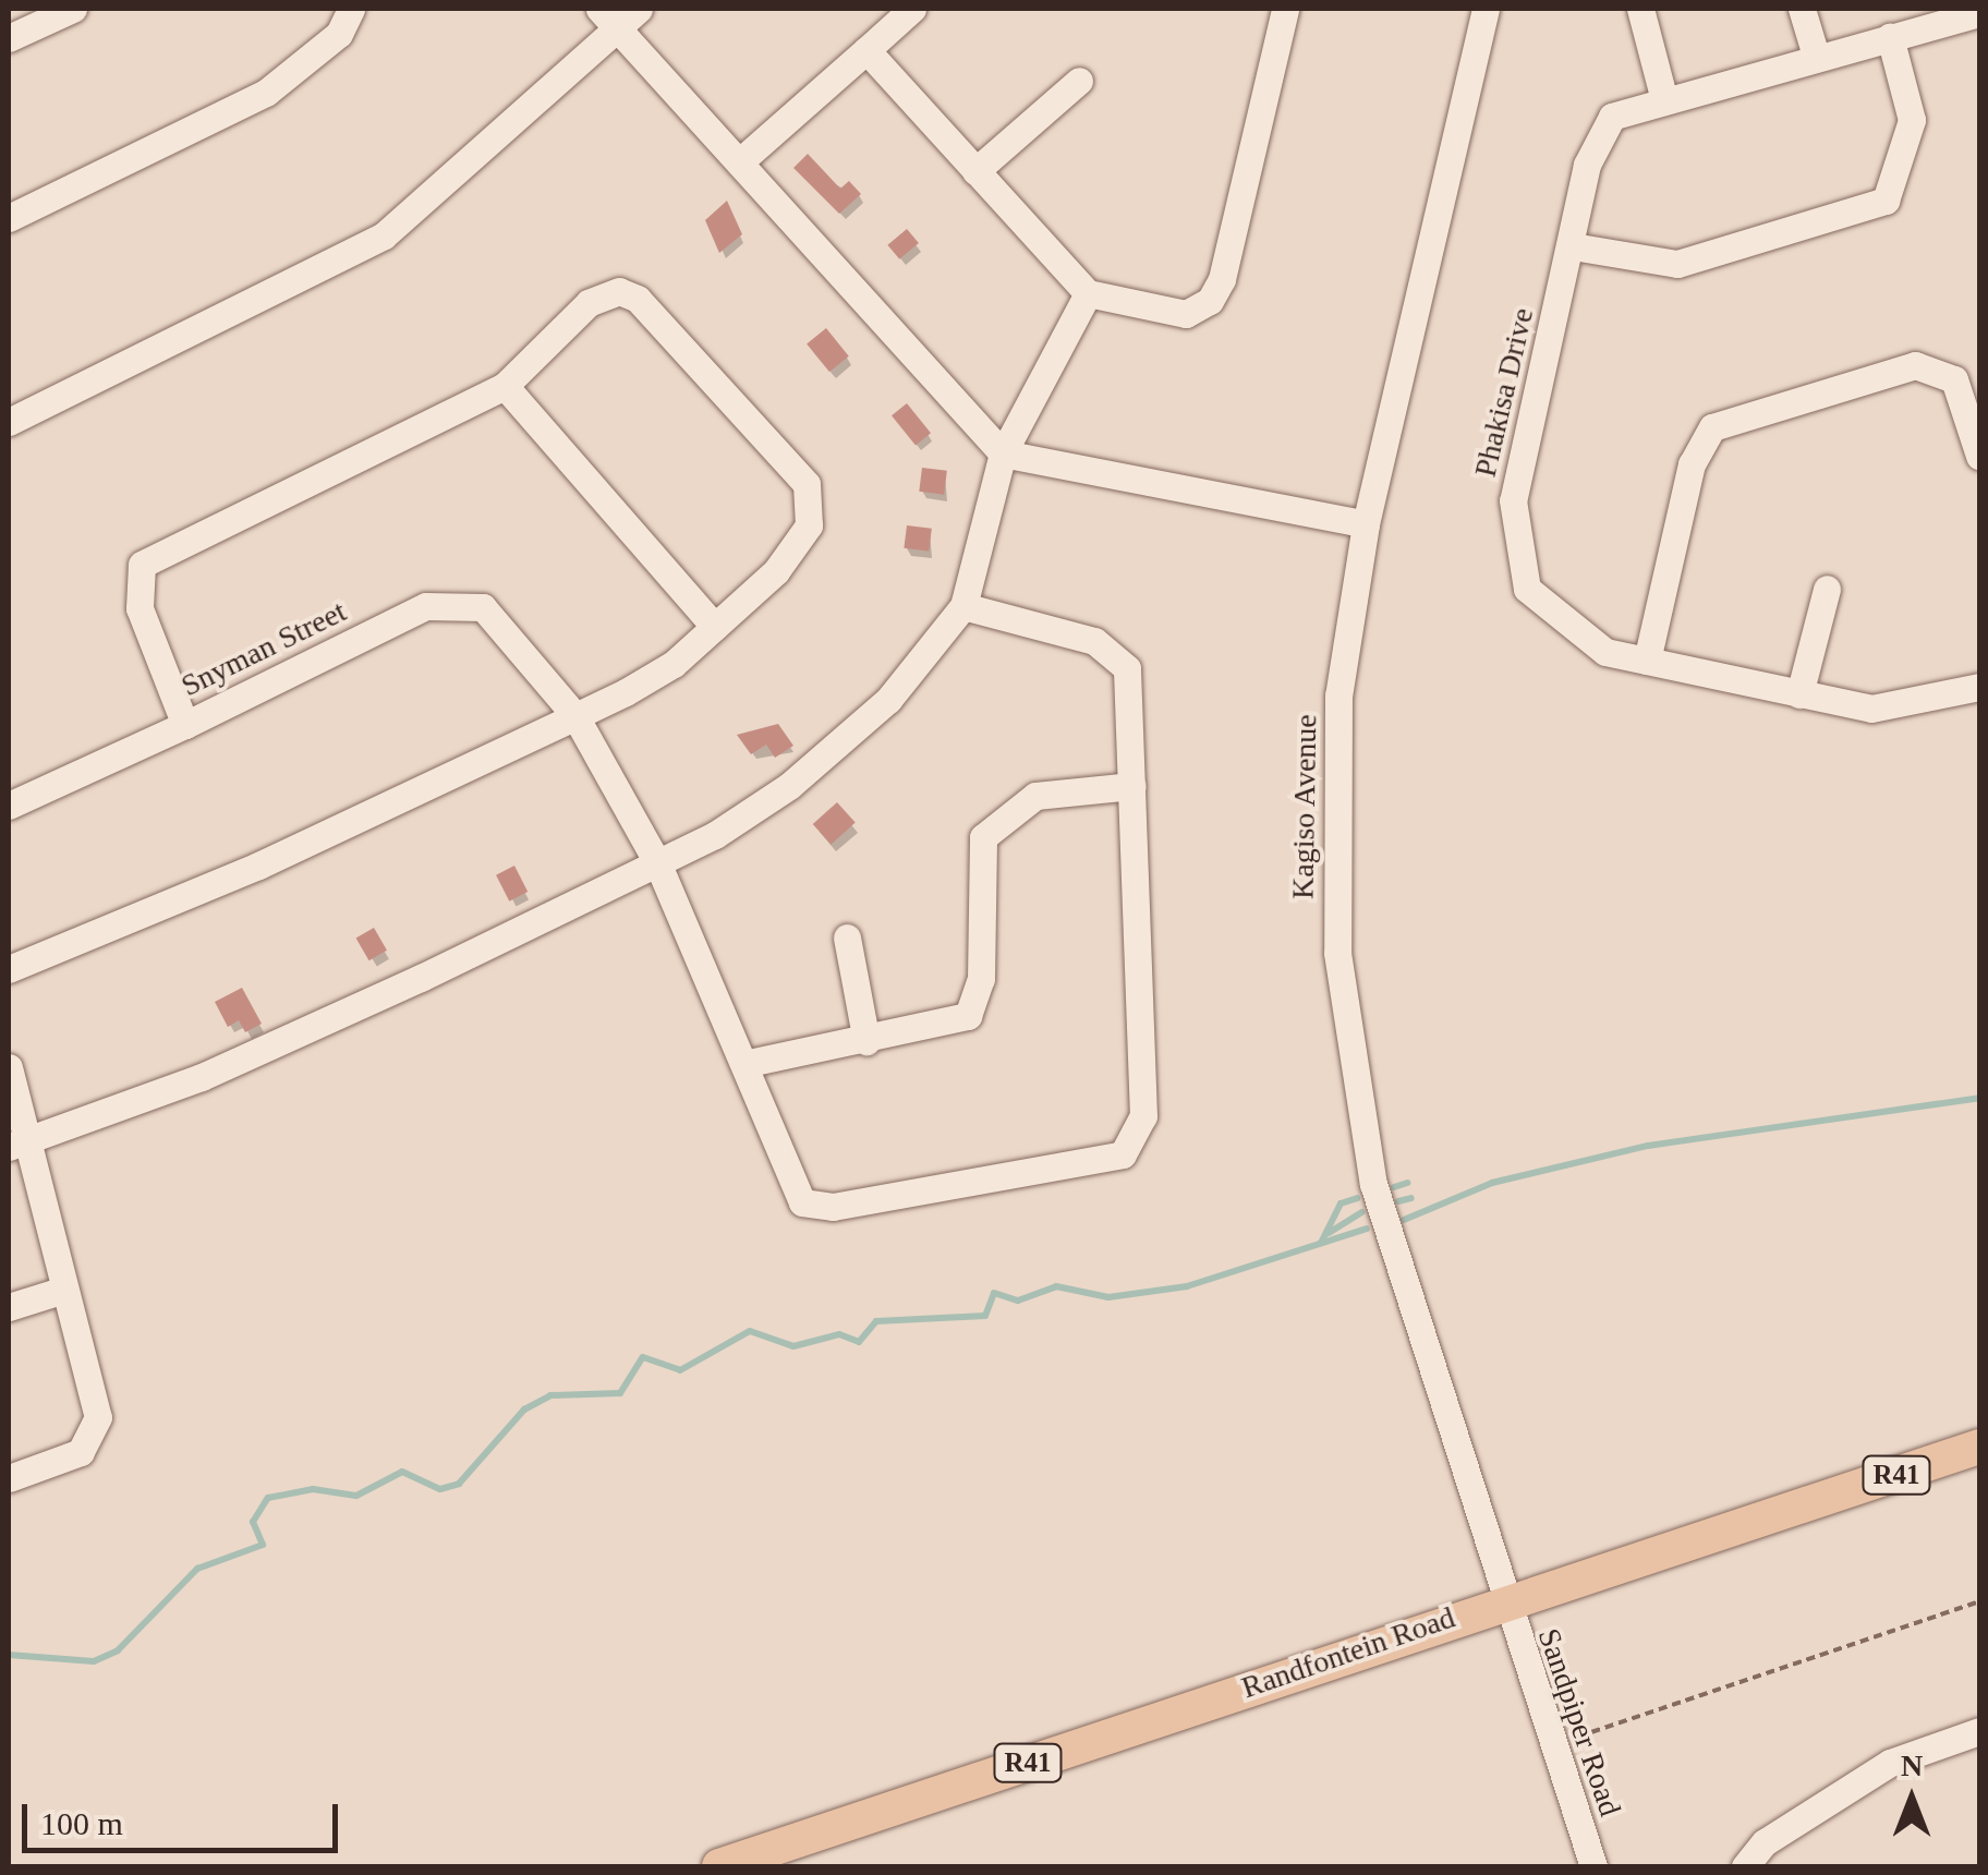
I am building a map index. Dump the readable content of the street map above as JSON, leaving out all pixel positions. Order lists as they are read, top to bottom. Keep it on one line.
{"streets":{"main road":["R41","Randfontein Road"],"street":["Phakisa Drive","Snyman Street","Kagiso Avenue","Sandpiper Road"]},"crossings":[["Kagiso Avenue","Randfontein Road"],["Kagiso Avenue","Sandpiper Road"],["Randfontein Road","Sandpiper Road"]],"scale_bar":"100 m","north":"top"}
